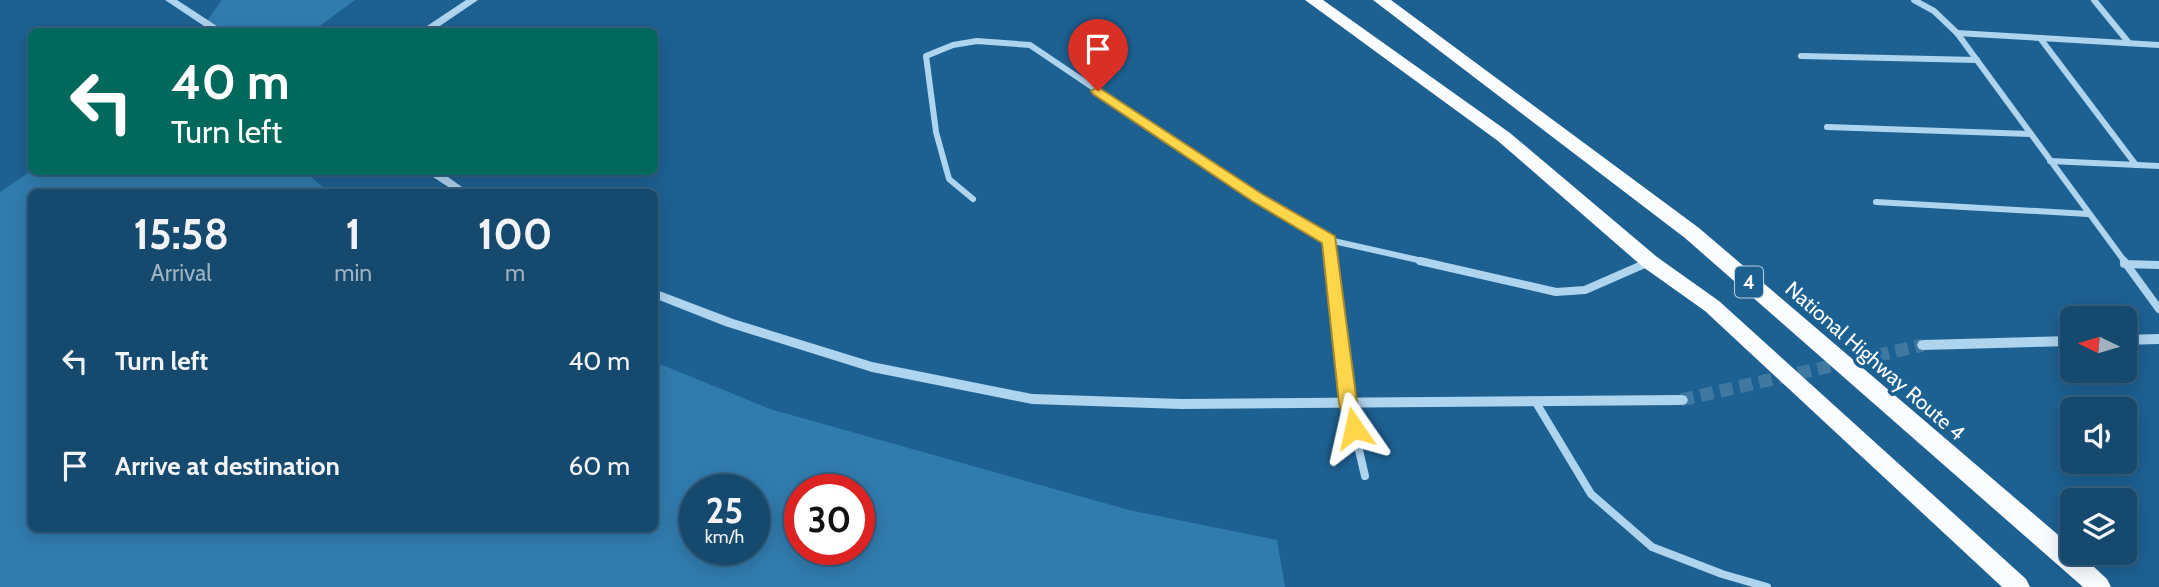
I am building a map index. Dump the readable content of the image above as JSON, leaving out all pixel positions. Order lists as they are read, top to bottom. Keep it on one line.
{"streets":{"highway":["4","National Highway Route 4"]},"north":"left","page":{"turn":["40 m","Turn left"],"eta":["15:58","Arrival","1","min","100","m"],"list":[{"name":"Turn left","value":"40 m"},{"name":"Arrive at destination","value":"60 m"}],"speed":"25 km/h","limit":"30"}}
